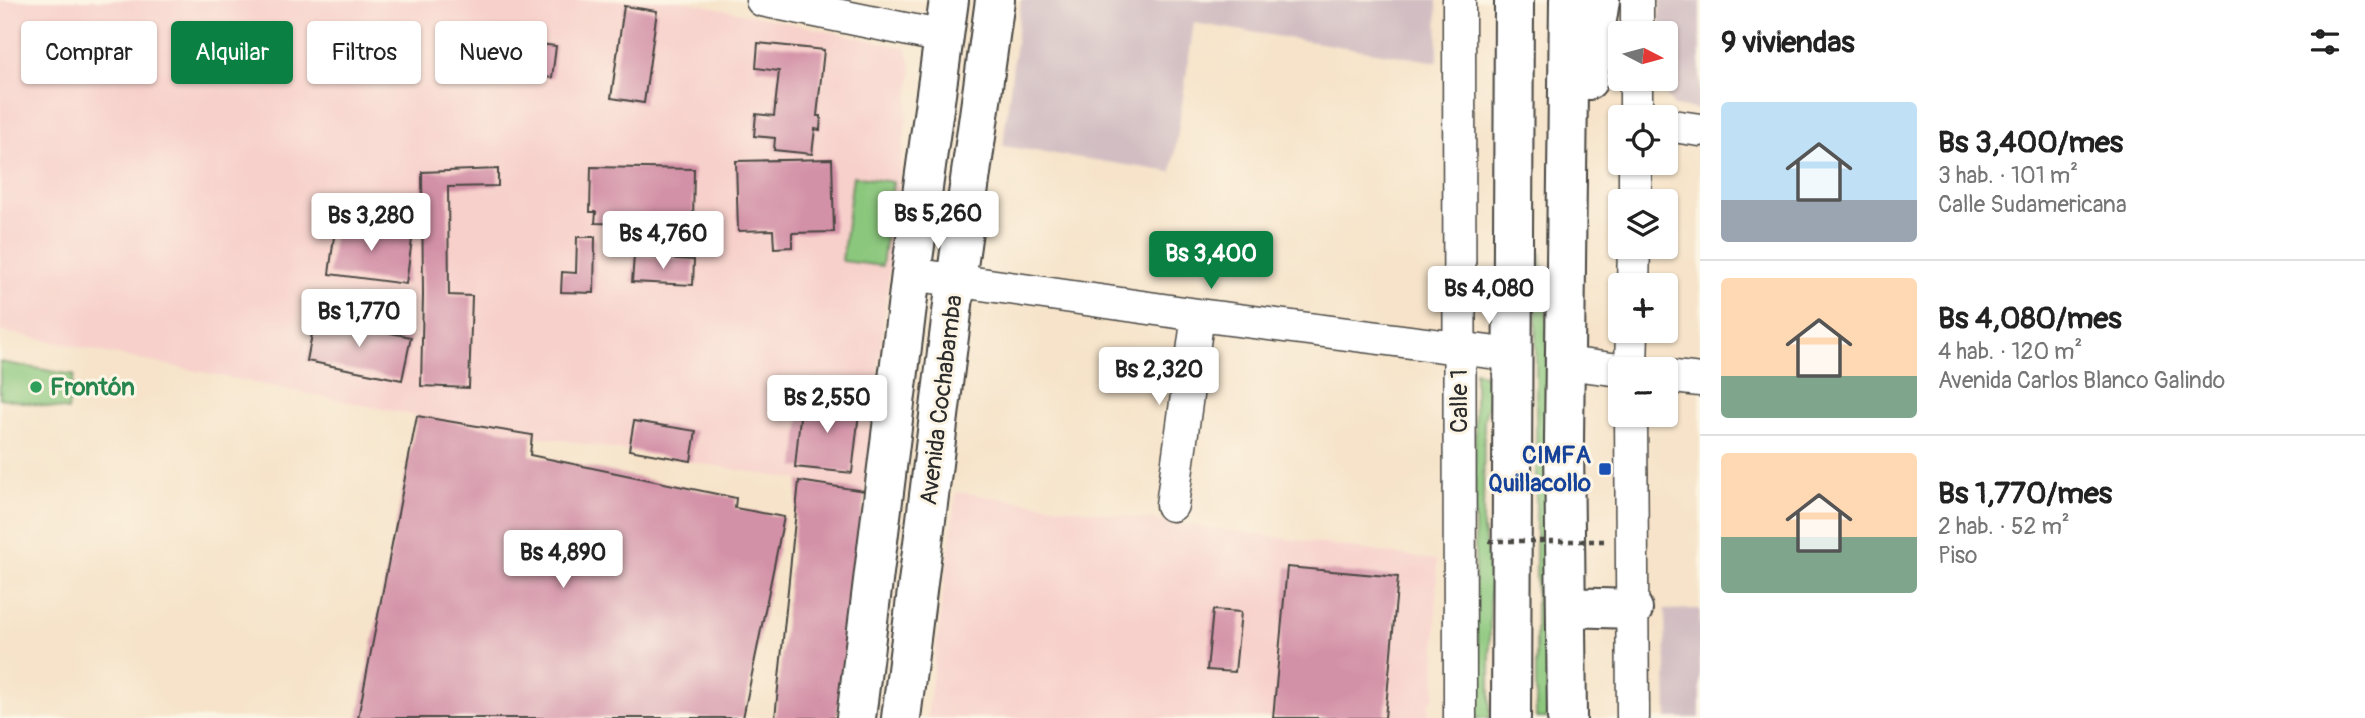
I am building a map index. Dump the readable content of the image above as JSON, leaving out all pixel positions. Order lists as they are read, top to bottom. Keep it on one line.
{"streets":{"main road":["Avenida Cochabamba"],"street":["Calle 1"]},"places":{"other":["Frontón"],"transit":["CIMFA Quillacollo"]},"north":"right","page":{"heading":"9 viviendas","map_buttons":["+","−"],"chip":["Comprar","Alquilar","Filtros","Nuevo"],"list":[{"name":"Bs 3,400/mes","note":"3 hab. · 101 m² · Calle Sudamericana"},{"name":"Bs 4,080/mes","note":"4 hab. · 120 m² · Avenida Carlos Blanco Galindo"},{"name":"Bs 1,770/mes","note":"2 hab. · 52 m² · Piso"}],"price":["Bs 5,260","Bs 3,280","Bs 4,760","Bs 3,400","Bs 4,080","Bs 1,770","Bs 2,320","Bs 2,550","Bs 4,890"]}}
